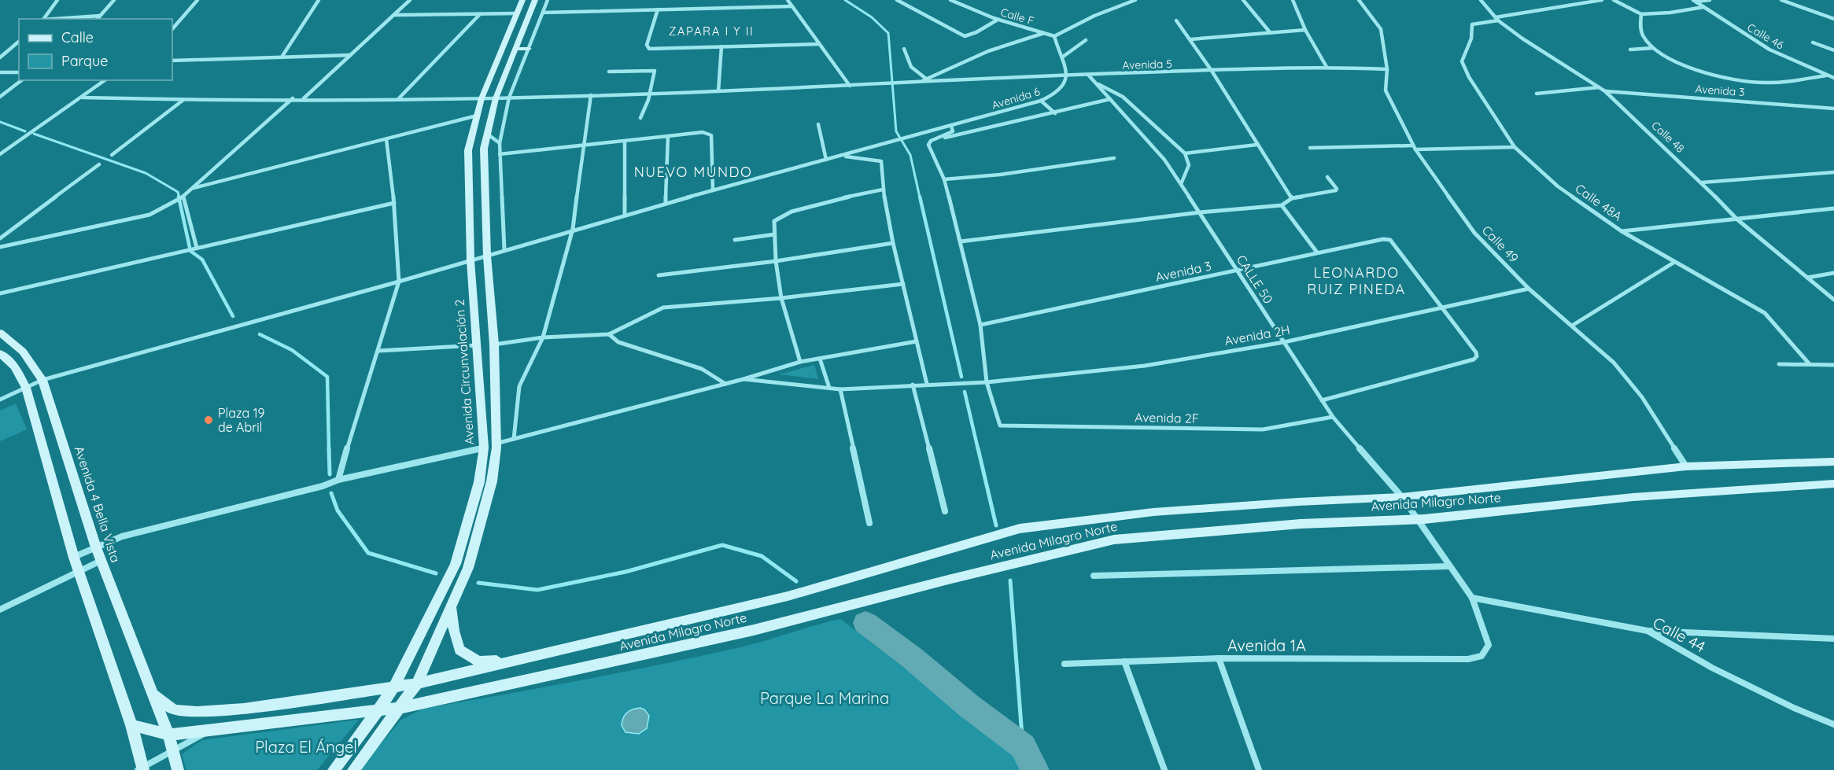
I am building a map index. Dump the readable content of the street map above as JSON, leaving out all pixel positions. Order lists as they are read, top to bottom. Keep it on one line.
{"streets":{"main road":["Avenida Circunvalación 2","Avenida Milagro Norte","Avenida 4 Bella Vista"],"street":["Calle F","Calle 46","Avenida 5","Avenida 3","Avenida 6","Calle 48","Calle 48A","Calle 49","CALLE 50","Avenida 2H","Avenida 2F","Calle 44","Avenida 1A"]},"crossings":[["Avenida 5","Avenida 6"],["Avenida 5","Calle 49"],["Avenida 5","CALLE 50"],["Avenida 5","Avenida Circunvalación 2"],["Avenida 3","Calle 48"],["Avenida 3","CALLE 50"],["Avenida 3","Avenida 2H"],["Calle 48","Calle 48A"],["Calle 49","Avenida 2H"],["Calle 49","Avenida Milagro Norte"],["CALLE 50","Avenida 2H"],["CALLE 50","Avenida 2F"],["CALLE 50","Avenida Milagro Norte"],["CALLE 50","Calle 44"],["CALLE 50","Avenida 1A"],["Avenida 2H","Avenida 2F"],["Avenida Circunvalación 2","Avenida Milagro Norte"]],"districts":["ZAPARA I Y II","NUEVO MUNDO","LEONARDO RUIZ PINEDA"],"parks":["Parque La Marina","Plaza El Ángel"],"places":["Plaza 19 de Abril"],"legend":["Calle","Parque"]}
